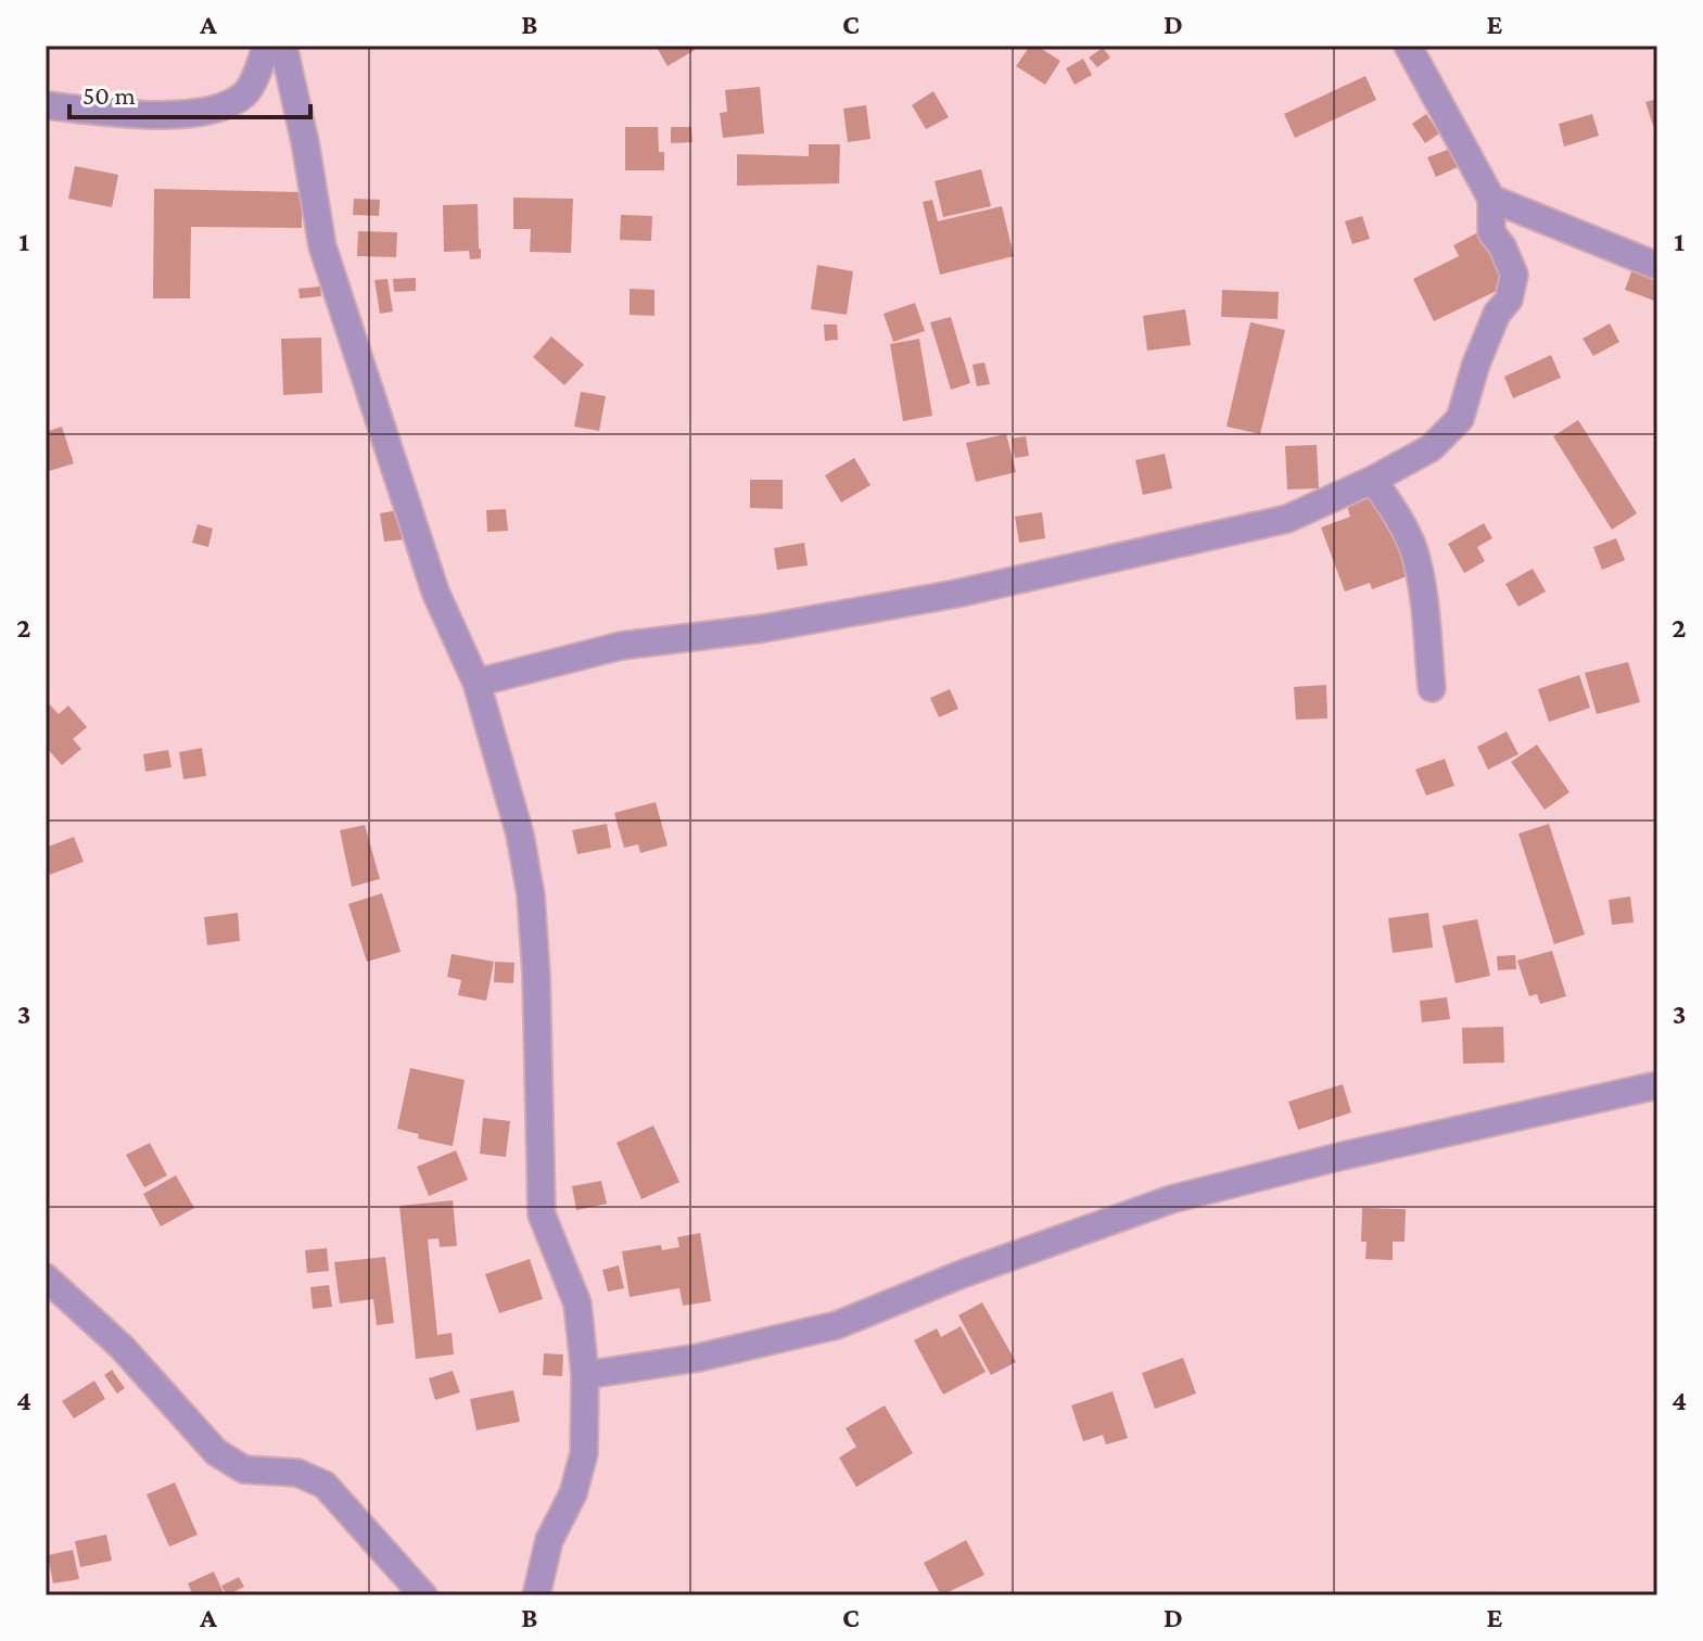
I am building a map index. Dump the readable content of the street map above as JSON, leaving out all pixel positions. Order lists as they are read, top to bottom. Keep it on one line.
{"scale_bar":"50 m","grid":{"columns":["A","B","C","D","E"],"rows":["1","2","3","4"]}}
